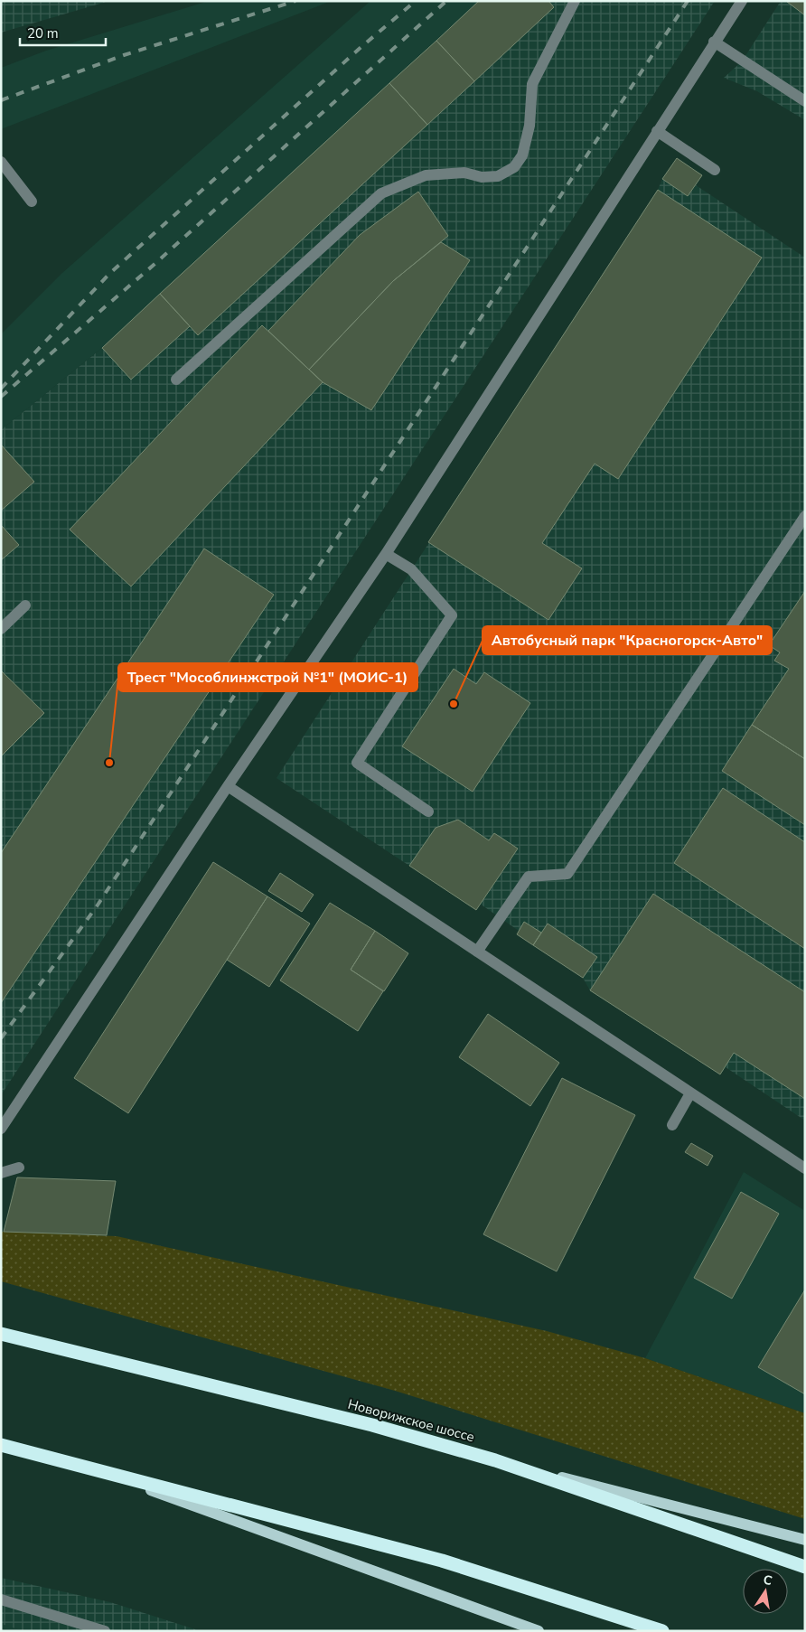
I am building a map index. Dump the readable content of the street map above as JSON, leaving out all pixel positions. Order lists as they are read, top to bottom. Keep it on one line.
{"streets":{"highway":["Новорижское шоссе"]},"places":["Автобусный парк \"Красногорск-Авто\"","Трест \"Мособлинжстрой №1\" (МОИС-1)"],"scale_bar":"20 m","north":"top"}
